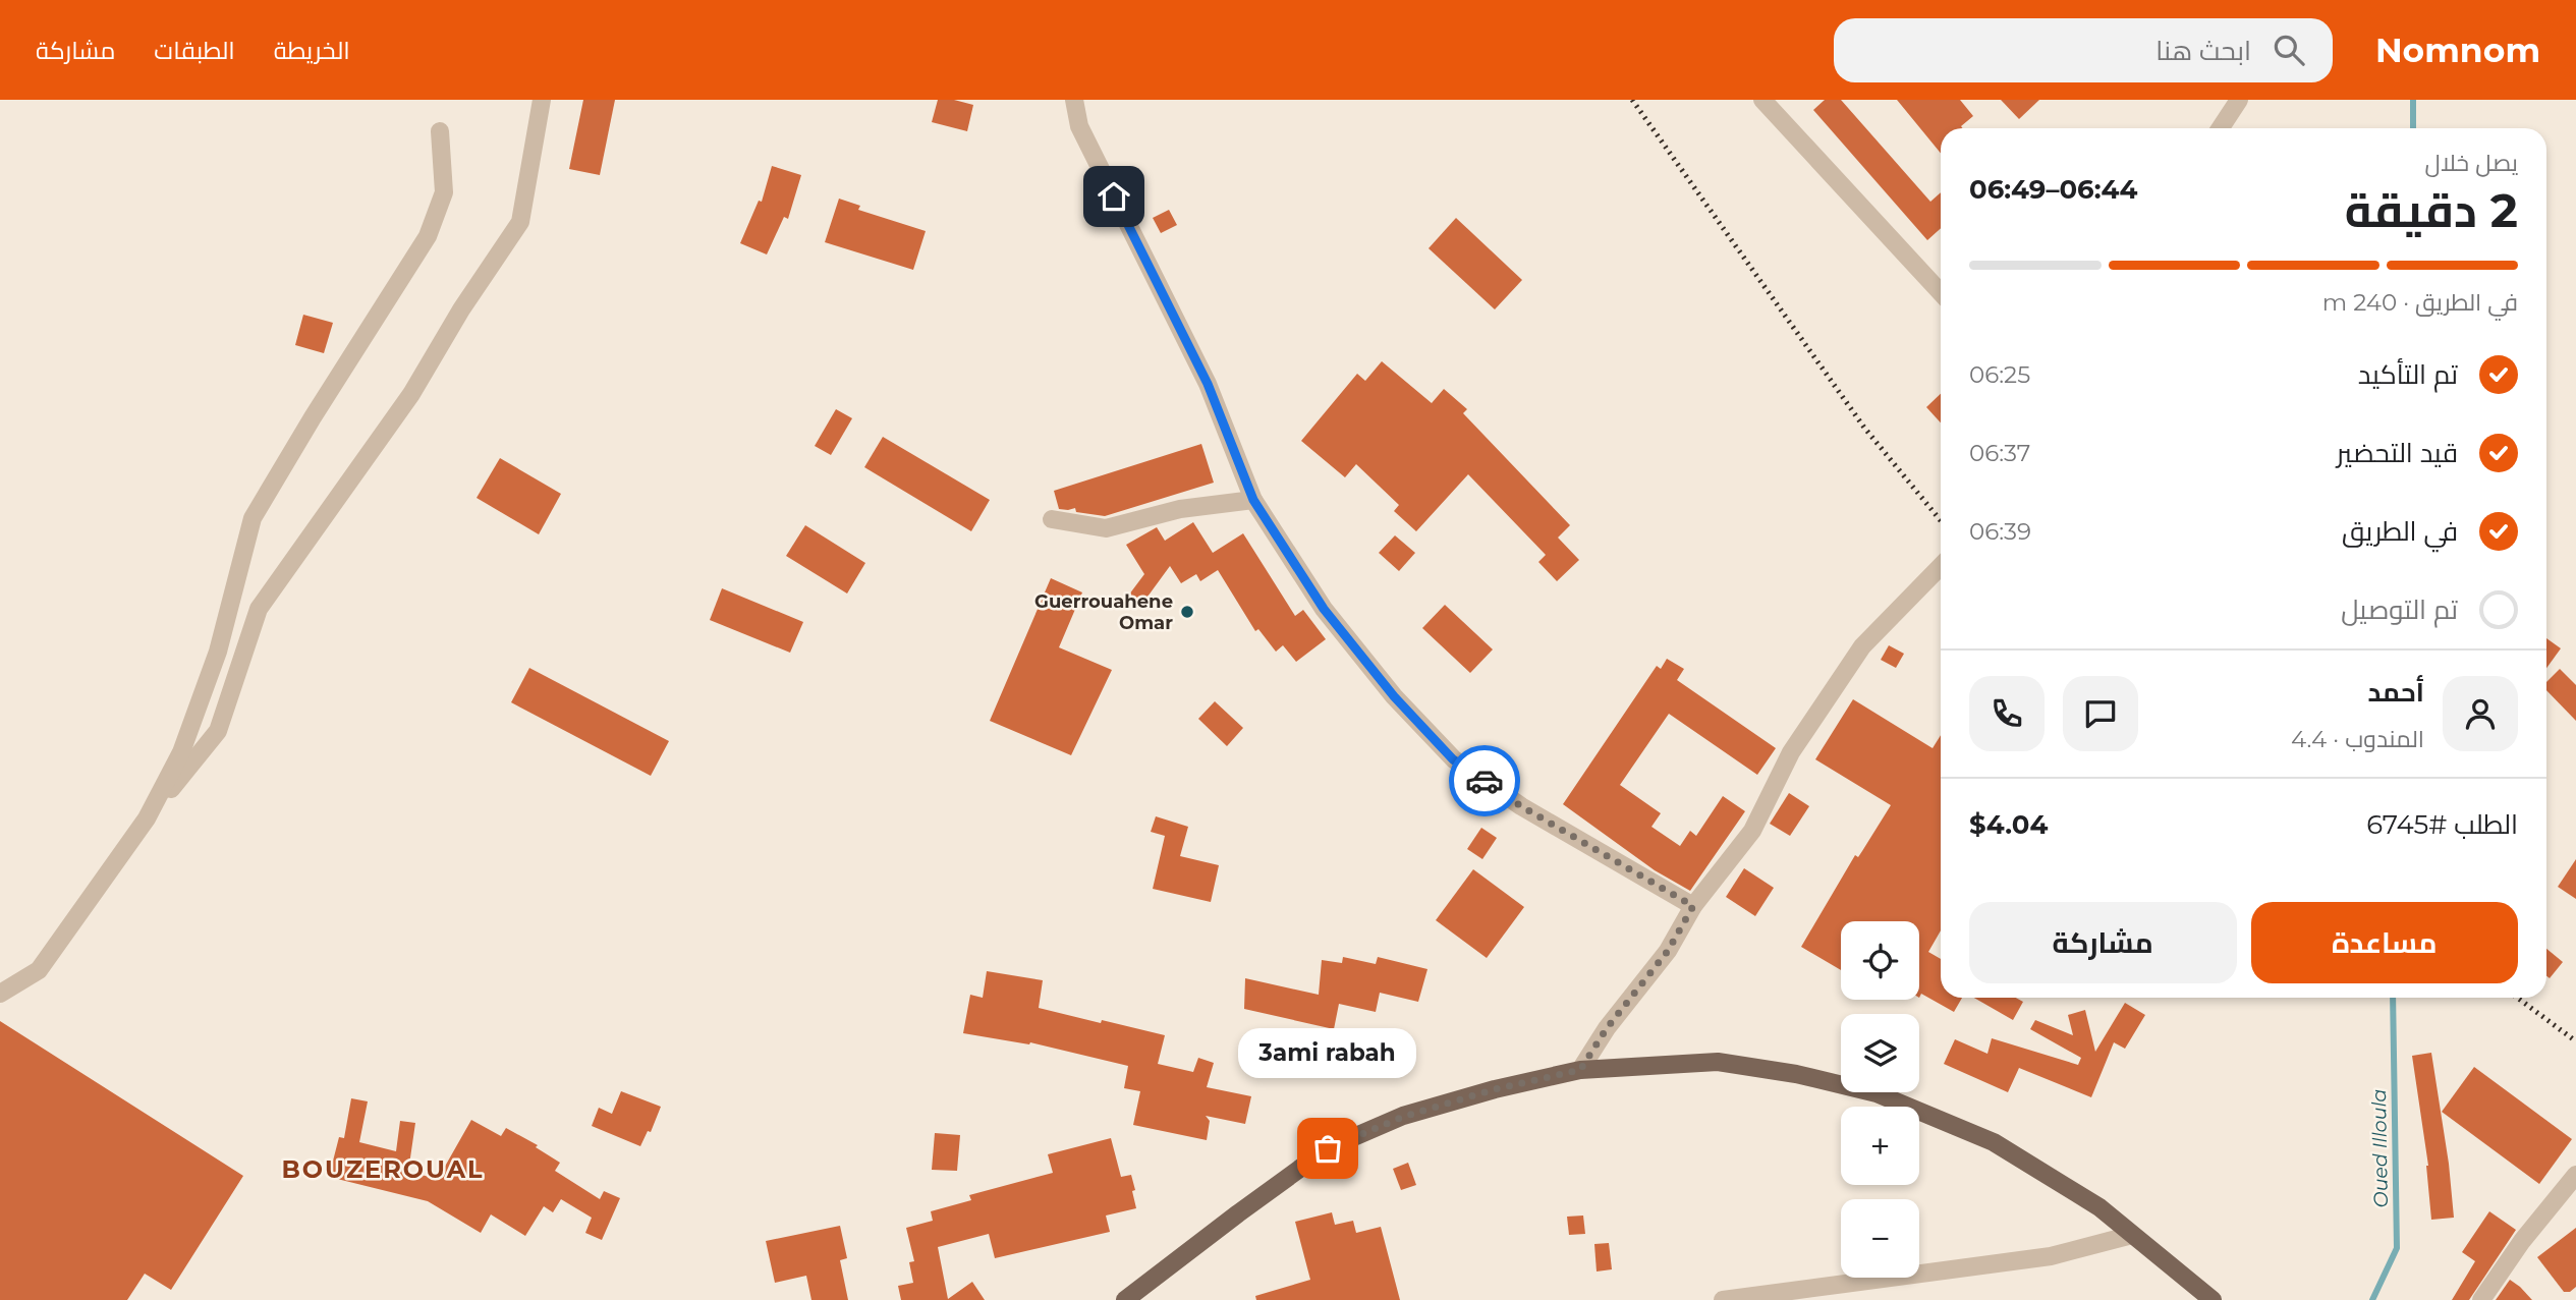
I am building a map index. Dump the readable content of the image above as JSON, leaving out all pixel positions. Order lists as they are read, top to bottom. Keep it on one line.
{"districts":["BOUZEROUAL"],"water":["Oued Illoula"],"places":["Guerrouahene Omar","3ami rabah"],"page":{"header":"Nomnom","search":"ابحث هنا","nav":["الخريطة","الطبقات","مشاركة"],"heading":["2 دقيقة","يصل خلال","06:44–06:49"],"panel":["أحمد","المندوب · 4.4","الطلب #6745","$4.04"],"bar":"في الطريق · 240 m","list":[["تم التأكيد","06:25"],["قيد التحضير","06:37"],["في الطريق","06:39"],"تم التوصيل"],"buttons":["مساعدة","مشاركة"],"map_buttons":["+","−"],"bubble":"3ami rabah"}}
